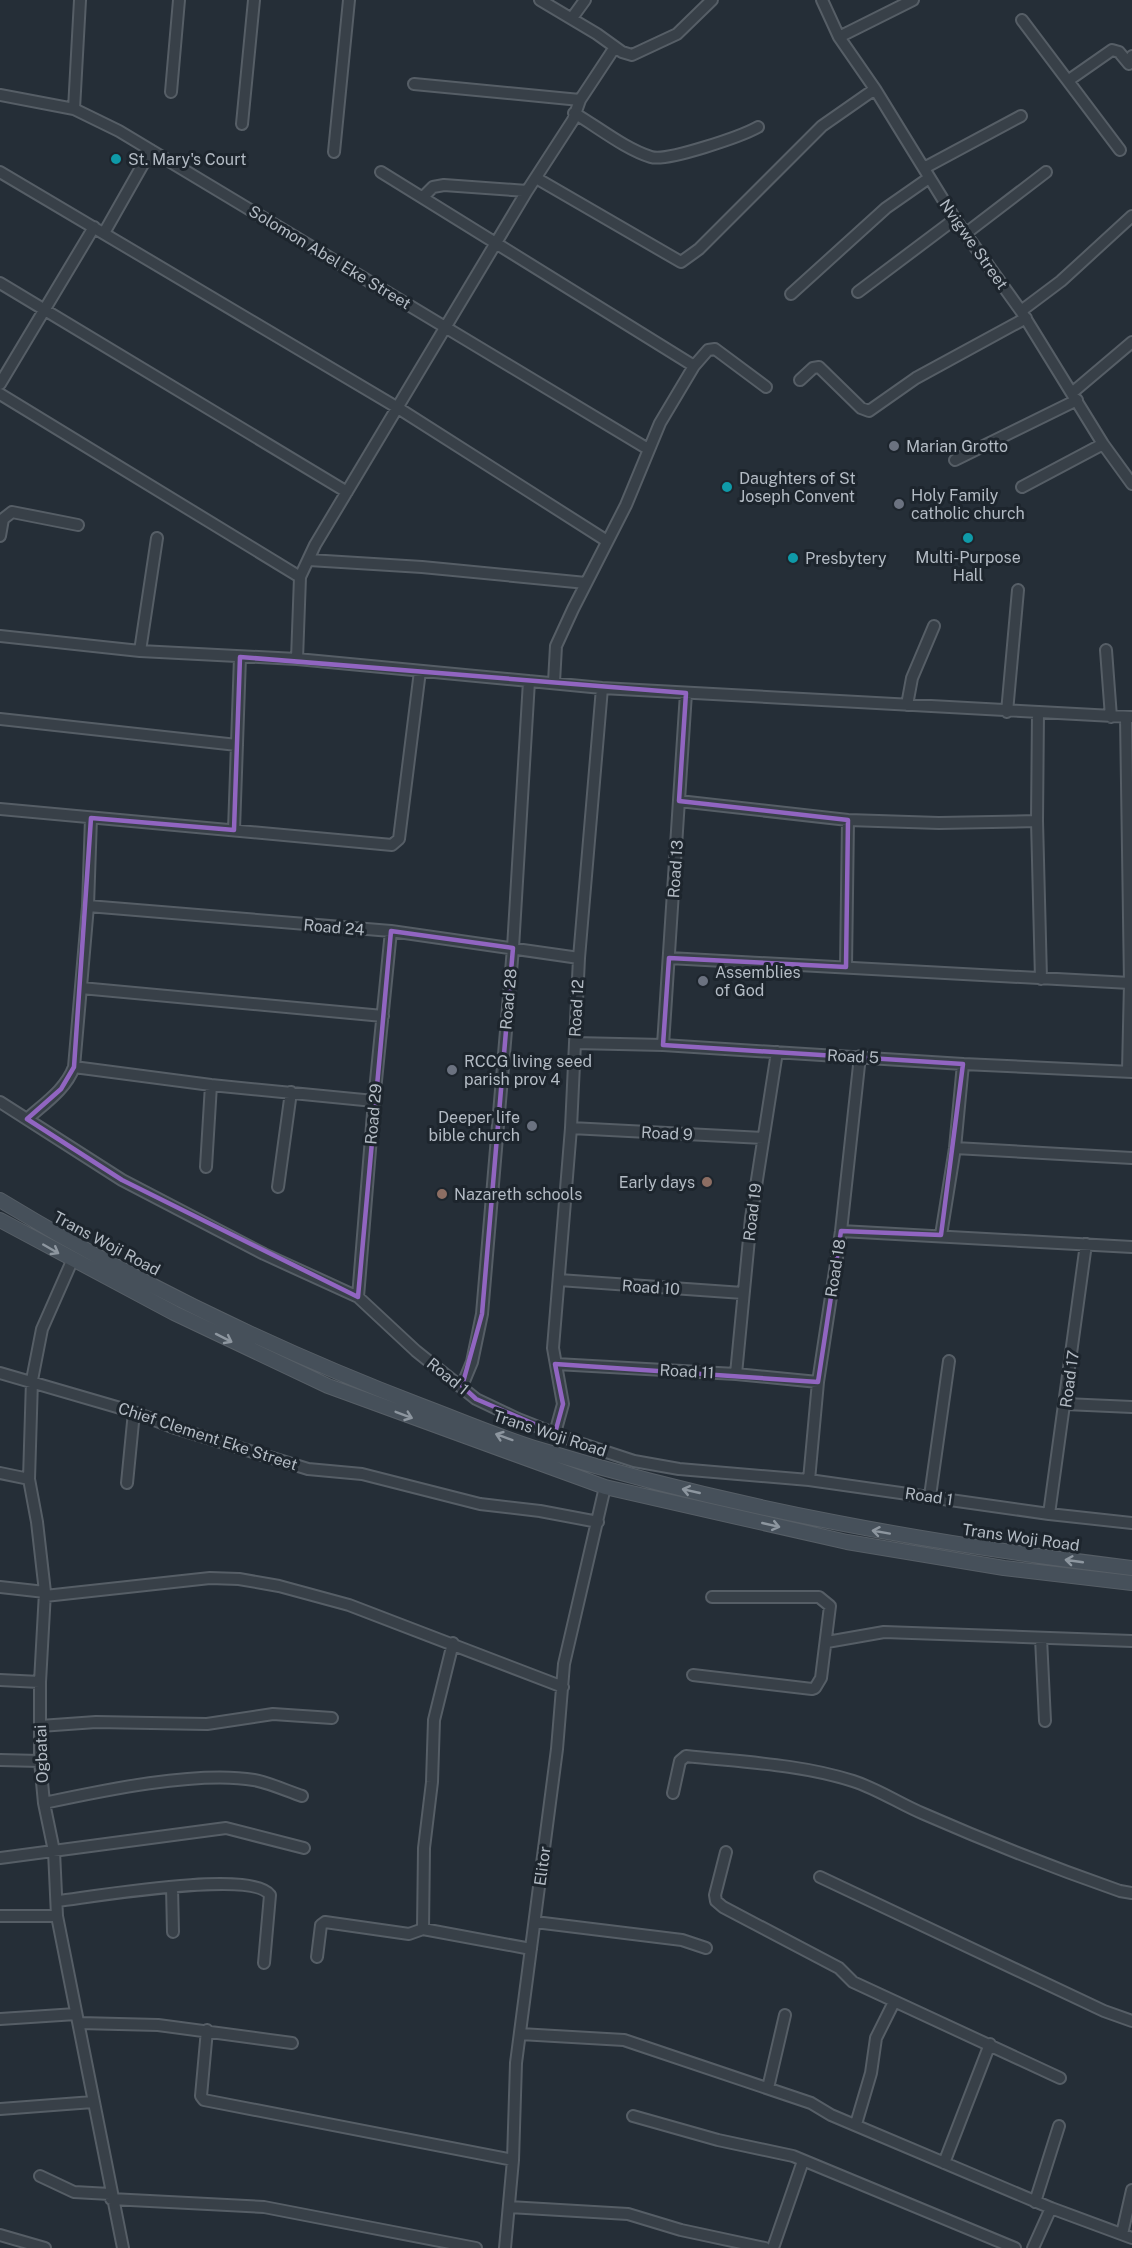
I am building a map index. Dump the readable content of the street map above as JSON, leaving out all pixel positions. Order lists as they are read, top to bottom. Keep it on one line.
{"streets":{"main road":["Trans Woji Road"],"street":["Nvigwe Street","Solomon Abel Eke Street","Road 13","Road 24","Road 28","Road 12","Road 5","Road 29","Road 9","Road 19","Road 18","Road 10","Road 11","Road 1","Road 17","Chief Clement Eke Street","Ogbatai","Elitor"]},"crossings":[["Road 13","Road 5"],["Road 24","Road 28"],["Road 24","Road 12"],["Road 24","Road 29"],["Road 28","Road 1"],["Road 12","Road 5"],["Road 12","Road 9"],["Road 12","Road 10"],["Road 12","Road 11"],["Road 12","Road 1"],["Road 5","Road 19"],["Road 5","Road 18"],["Road 29","Road 1"],["Road 9","Road 19"],["Road 19","Road 10"],["Road 19","Road 11"],["Trans Woji Road","Ogbatai"],["Trans Woji Road","Elitor"],["Road 18","Road 11"],["Road 18","Road 1"],["Road 1","Road 17"],["Chief Clement Eke Street","Ogbatai"],["Chief Clement Eke Street","Elitor"]],"places":["St. Mary's Court","Marian Grotto","Daughters of St Joseph Convent","Holy Family catholic church","Multi-Purpose Hall","Presbytery","Assemblies of God","RCCG living seed parish prov 4","Deeper life bible church","Early days","Nazareth schools"]}
